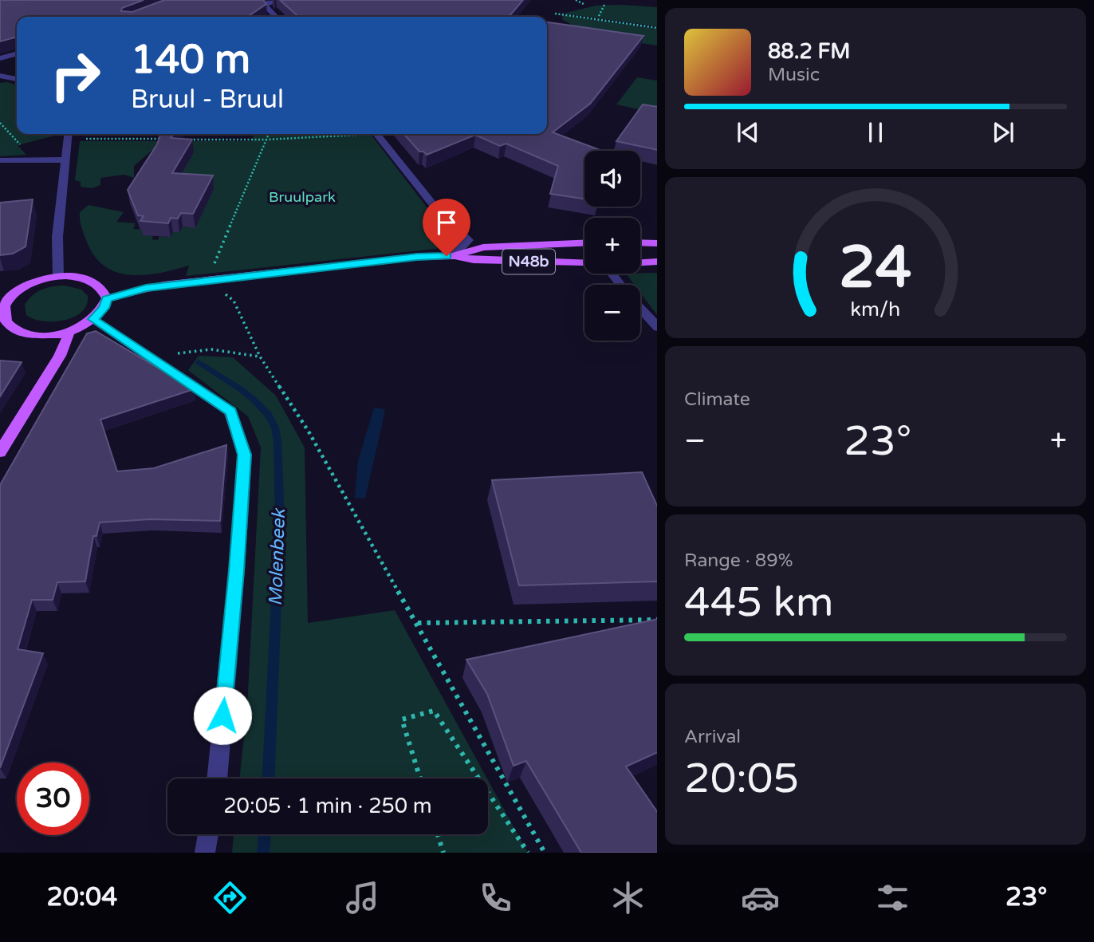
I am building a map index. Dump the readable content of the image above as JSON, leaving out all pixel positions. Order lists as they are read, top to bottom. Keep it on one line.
{"streets":{"main road":["N48b"]},"water":["Molenbeek"],"parks":["Bruulpark"],"page":{"turn":["140 m","Bruul - Bruul"],"song":["88.2 FM","Music"],"map_buttons":["+","−"],"tile":["Climate",["Range · 89%","445 km"],["Arrival","20:05"]],"heat":["−","23°","+"],"limit":"30","trip":"20:05 · 1 min · 250 m","tabs":["20:04","23°"],"gauge":["24","km/h"]}}
